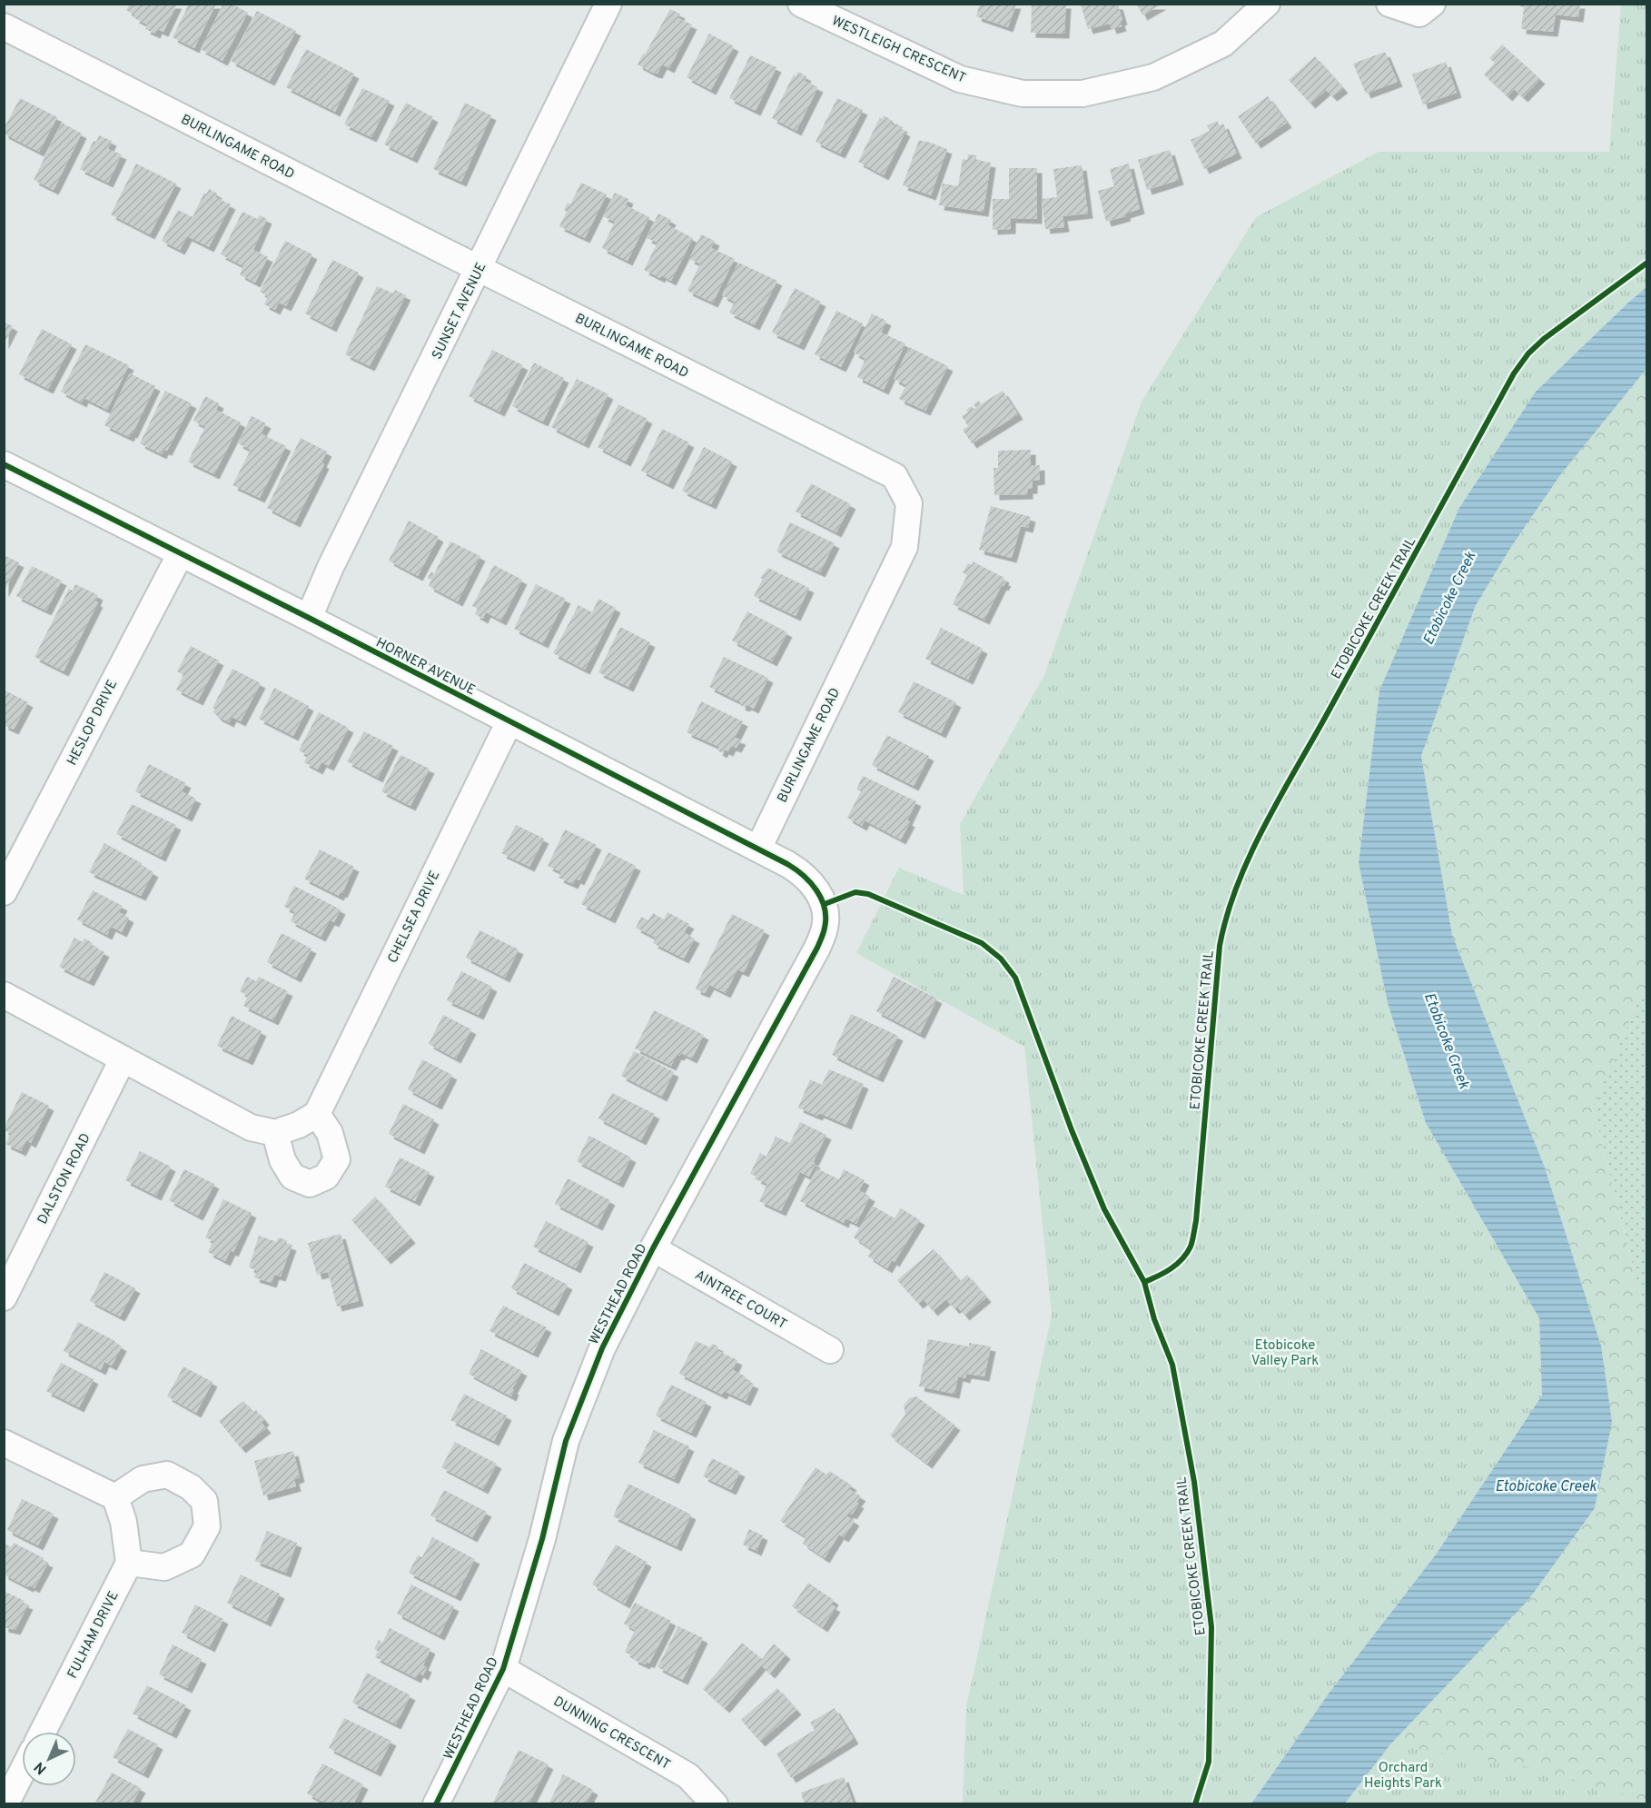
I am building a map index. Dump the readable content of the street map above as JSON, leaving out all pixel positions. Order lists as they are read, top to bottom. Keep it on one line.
{"streets":{"street":["WESTLEIGH CRESCENT","BURLINGAME ROAD","SUNSET AVENUE","HORNER AVENUE","HESLOP DRIVE","CHELSEA DRIVE","DALSTON ROAD","WESTHEAD ROAD","AINTREE COURT","FULHAM DRIVE","DUNNING CRESCENT"],"cycle path":["ETOBICOKE CREEK TRAIL"]},"crossings":[["BURLINGAME ROAD","SUNSET AVENUE"],["BURLINGAME ROAD","HORNER AVENUE"],["SUNSET AVENUE","HORNER AVENUE"],["HORNER AVENUE","HESLOP DRIVE"],["HORNER AVENUE","CHELSEA DRIVE"],["HORNER AVENUE","WESTHEAD ROAD"],["WESTHEAD ROAD","AINTREE COURT"],["WESTHEAD ROAD","DUNNING CRESCENT"]],"water":["Etobicoke Creek"],"parks":["Etobicoke Valley Park","Orchard Heights Park"],"north":"bottom left"}
